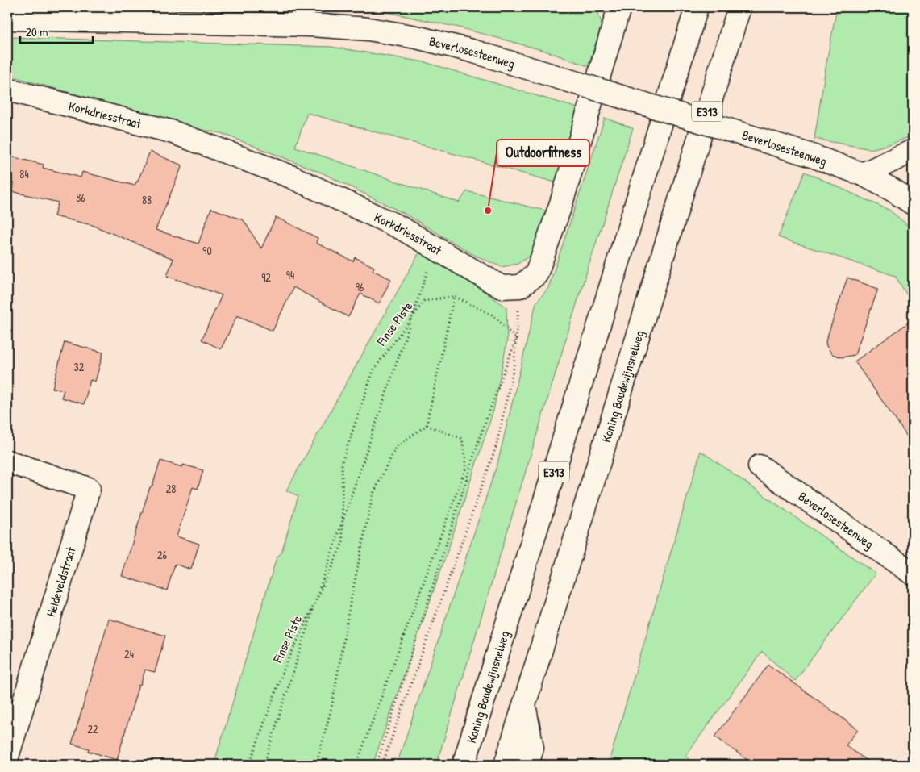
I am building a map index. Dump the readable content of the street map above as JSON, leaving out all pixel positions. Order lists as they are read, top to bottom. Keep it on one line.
{"streets":{"main road":["Beverlosesteenweg","E313","Korkdriesstraat","Koning Boudewijnsnelweg","Heideveldstraat"],"path":["Finse Piste"]},"places":["Outdoorfitness"],"house_numbers":["84","86","88","90","94","92","96","32","28","26","24","22"],"scale_bar":"20 m"}
